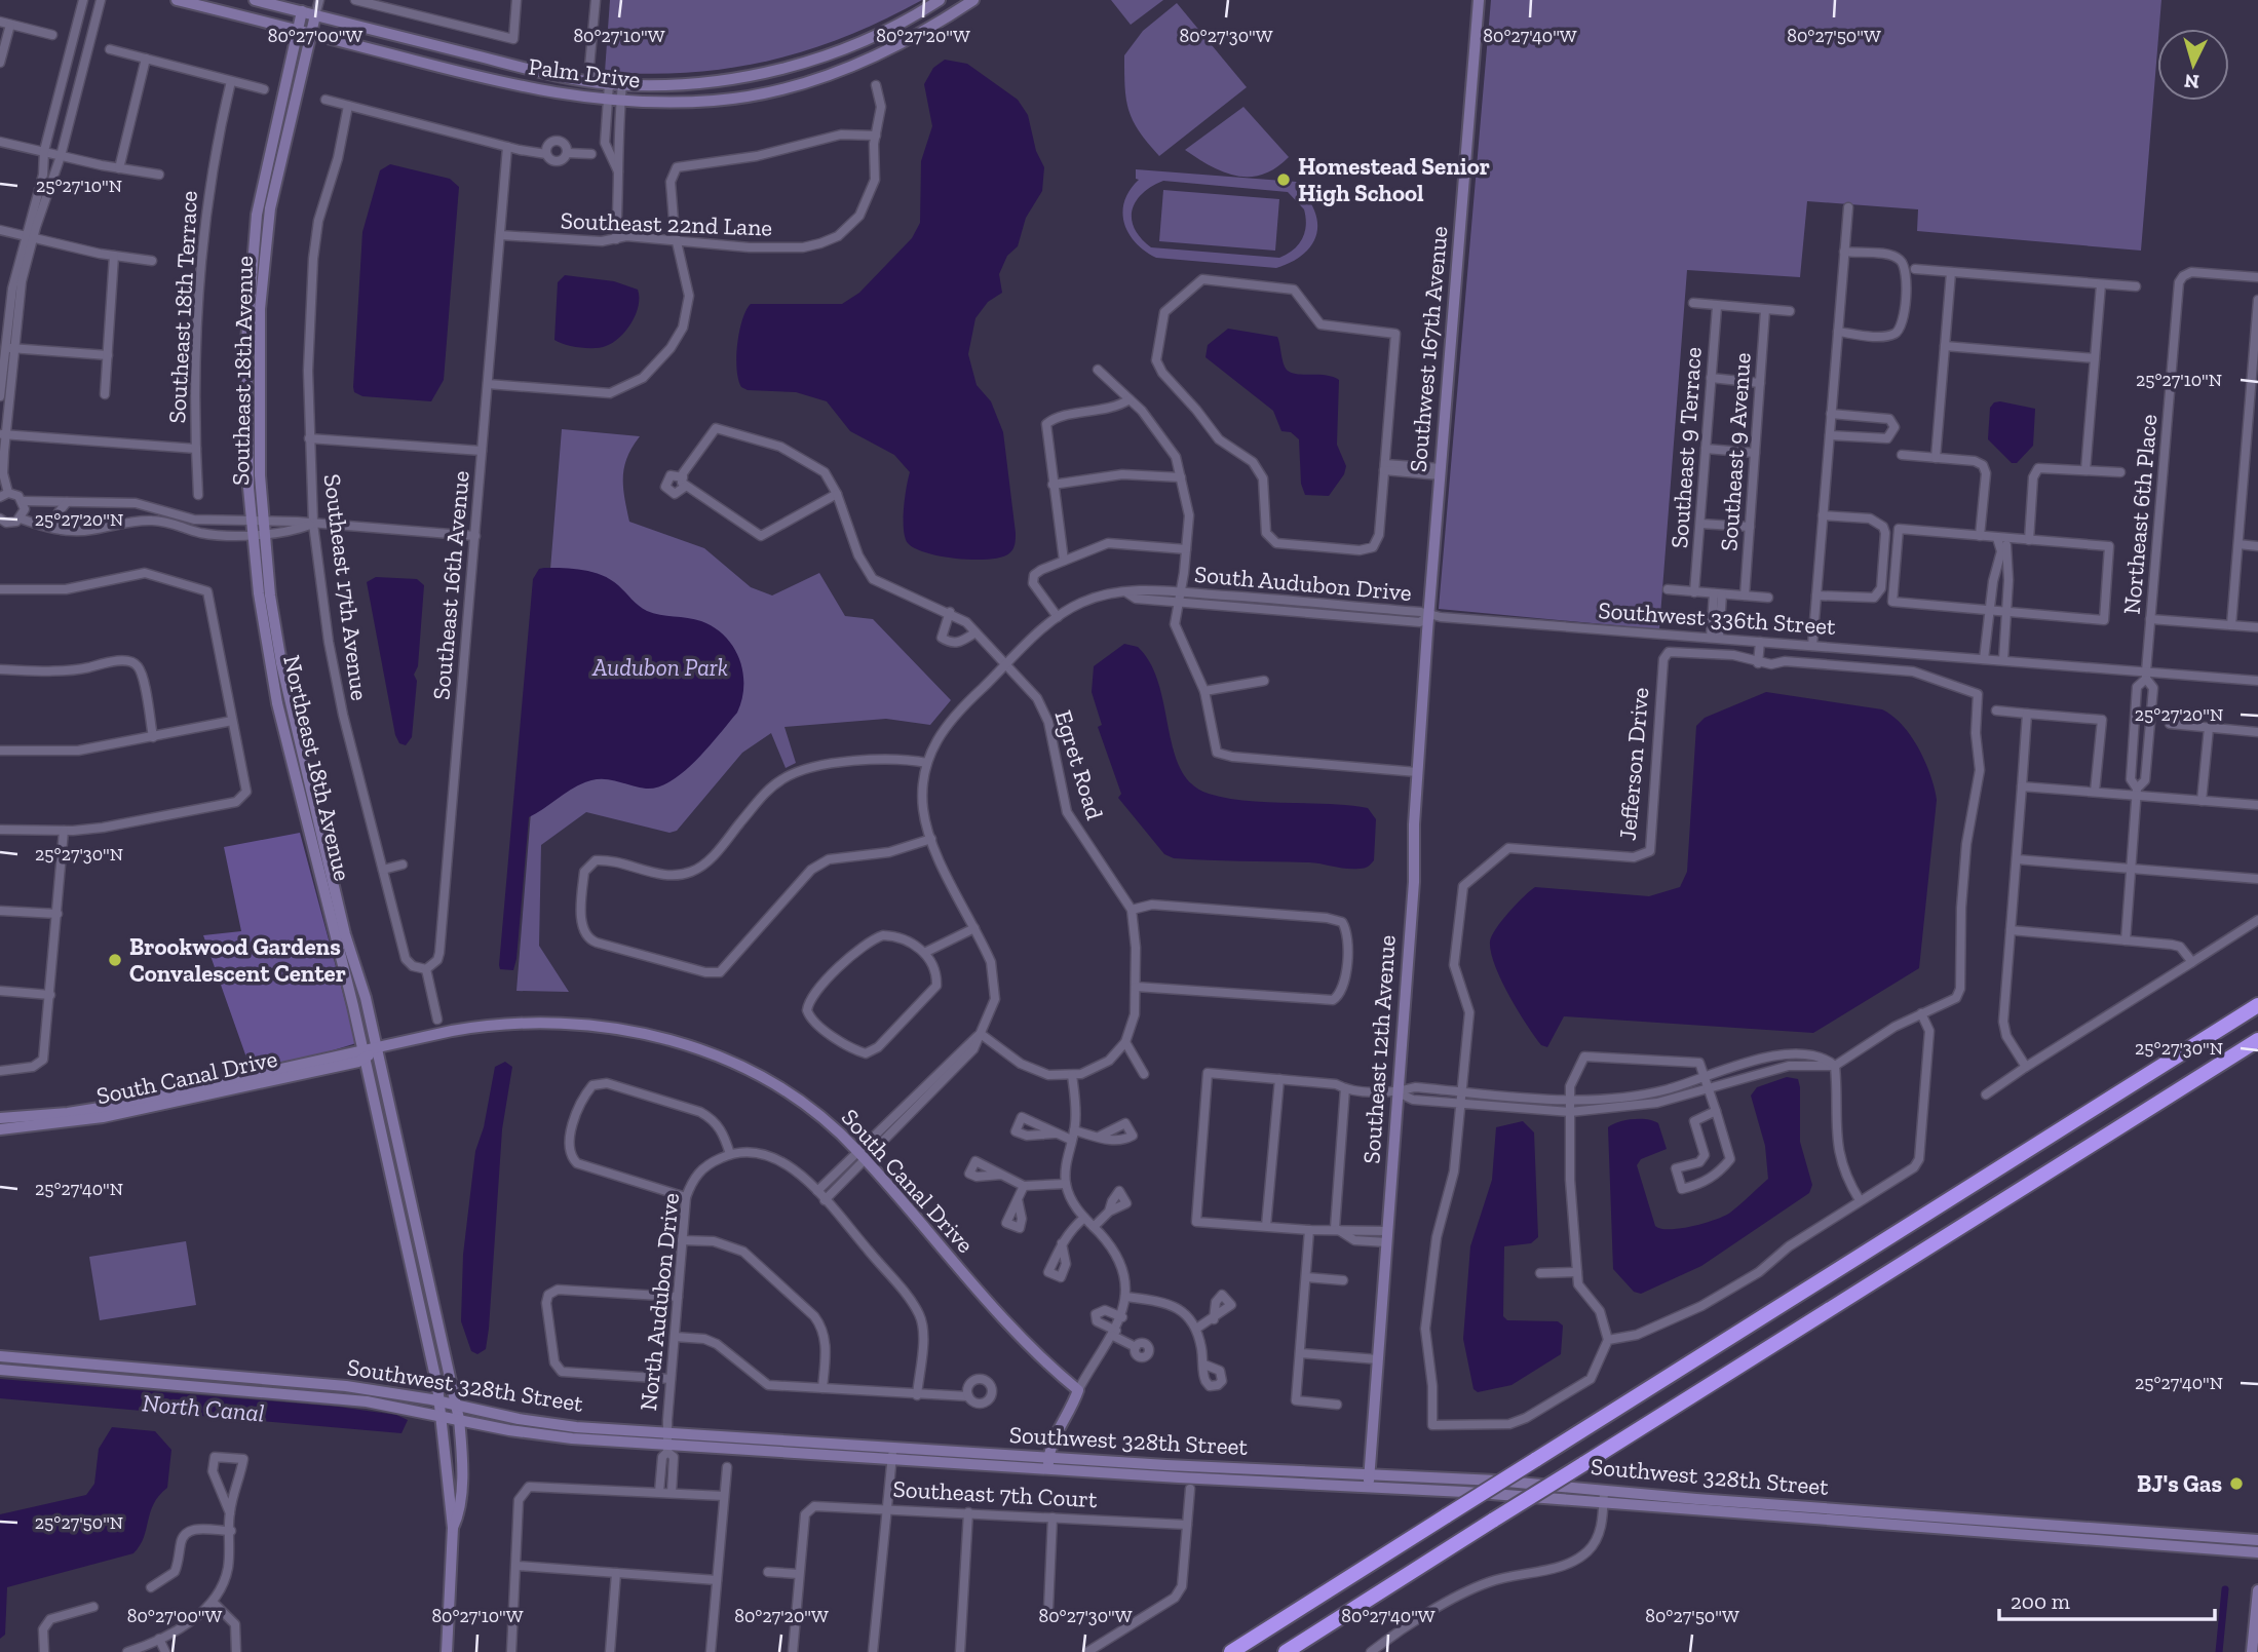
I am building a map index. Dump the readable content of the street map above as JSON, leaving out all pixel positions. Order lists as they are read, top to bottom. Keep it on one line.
{"streets":{"street":["Palm Drive","Southeast 22nd Lane","Southeast 18th Terrace","Southwest 167th Avenue","Southeast 9 Terrace","Southeast 9 Avenue","Northeast 6th Place","South Audubon Drive","Southeast 16th Avenue","Southeast 17th Avenue","Southwest 336th Street","Jefferson Drive","Egret Road","Northeast 18th Avenue","Southeast 12th Avenue","South Canal Drive","North Audubon Drive","Southwest 328th Street","Southeast 7th Court"]},"crossings":[["Palm Drive","Northeast 18th Avenue"],["Southeast 22nd Lane","Southeast 16th Avenue"],["Southwest 167th Avenue","South Audubon Drive"],["Southwest 167th Avenue","Southwest 336th Street"],["Southwest 167th Avenue","Southeast 12th Avenue"],["Northeast 6th Place","Southwest 336th Street"],["South Audubon Drive","Southwest 336th Street"],["South Audubon Drive","Egret Road"],["South Audubon Drive","Southeast 12th Avenue"],["South Audubon Drive","South Canal Drive"],["Southeast 16th Avenue","Southeast 17th Avenue"],["Southwest 336th Street","Southeast 12th Avenue"],["Northeast 18th Avenue","South Canal Drive"],["Northeast 18th Avenue","Southwest 328th Street"],["Southeast 12th Avenue","Southwest 328th Street"],["North Audubon Drive","Southwest 328th Street"]],"water":["North Canal"],"parks":["Audubon Park"],"places":["Homestead Senior High School","Brookwood Gardens Convalescent Center","BJ's Gas"],"scale_bar":"200 m","north":"bottom","coordinates":["80°27'00\"W","80°27'10\"W","80°27'20\"W","80°27'30\"W","80°27'40\"W","80°27'50\"W","25°27'10\"N","25°27'20\"N","25°27'30\"N","25°27'40\"N","25°27'50\"N"]}
